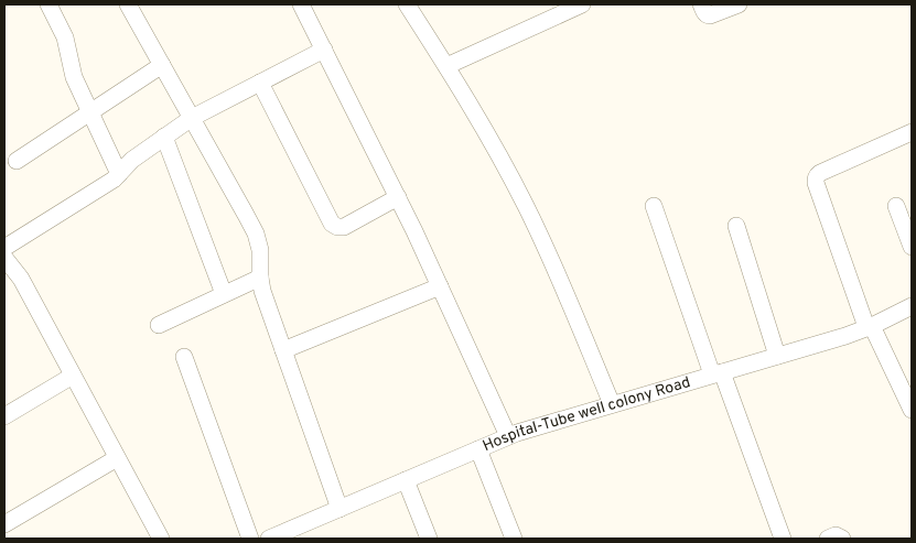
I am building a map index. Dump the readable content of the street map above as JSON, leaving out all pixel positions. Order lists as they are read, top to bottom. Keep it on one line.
{"streets":{"street":["Hospital-Tube well colony Road"]}}
